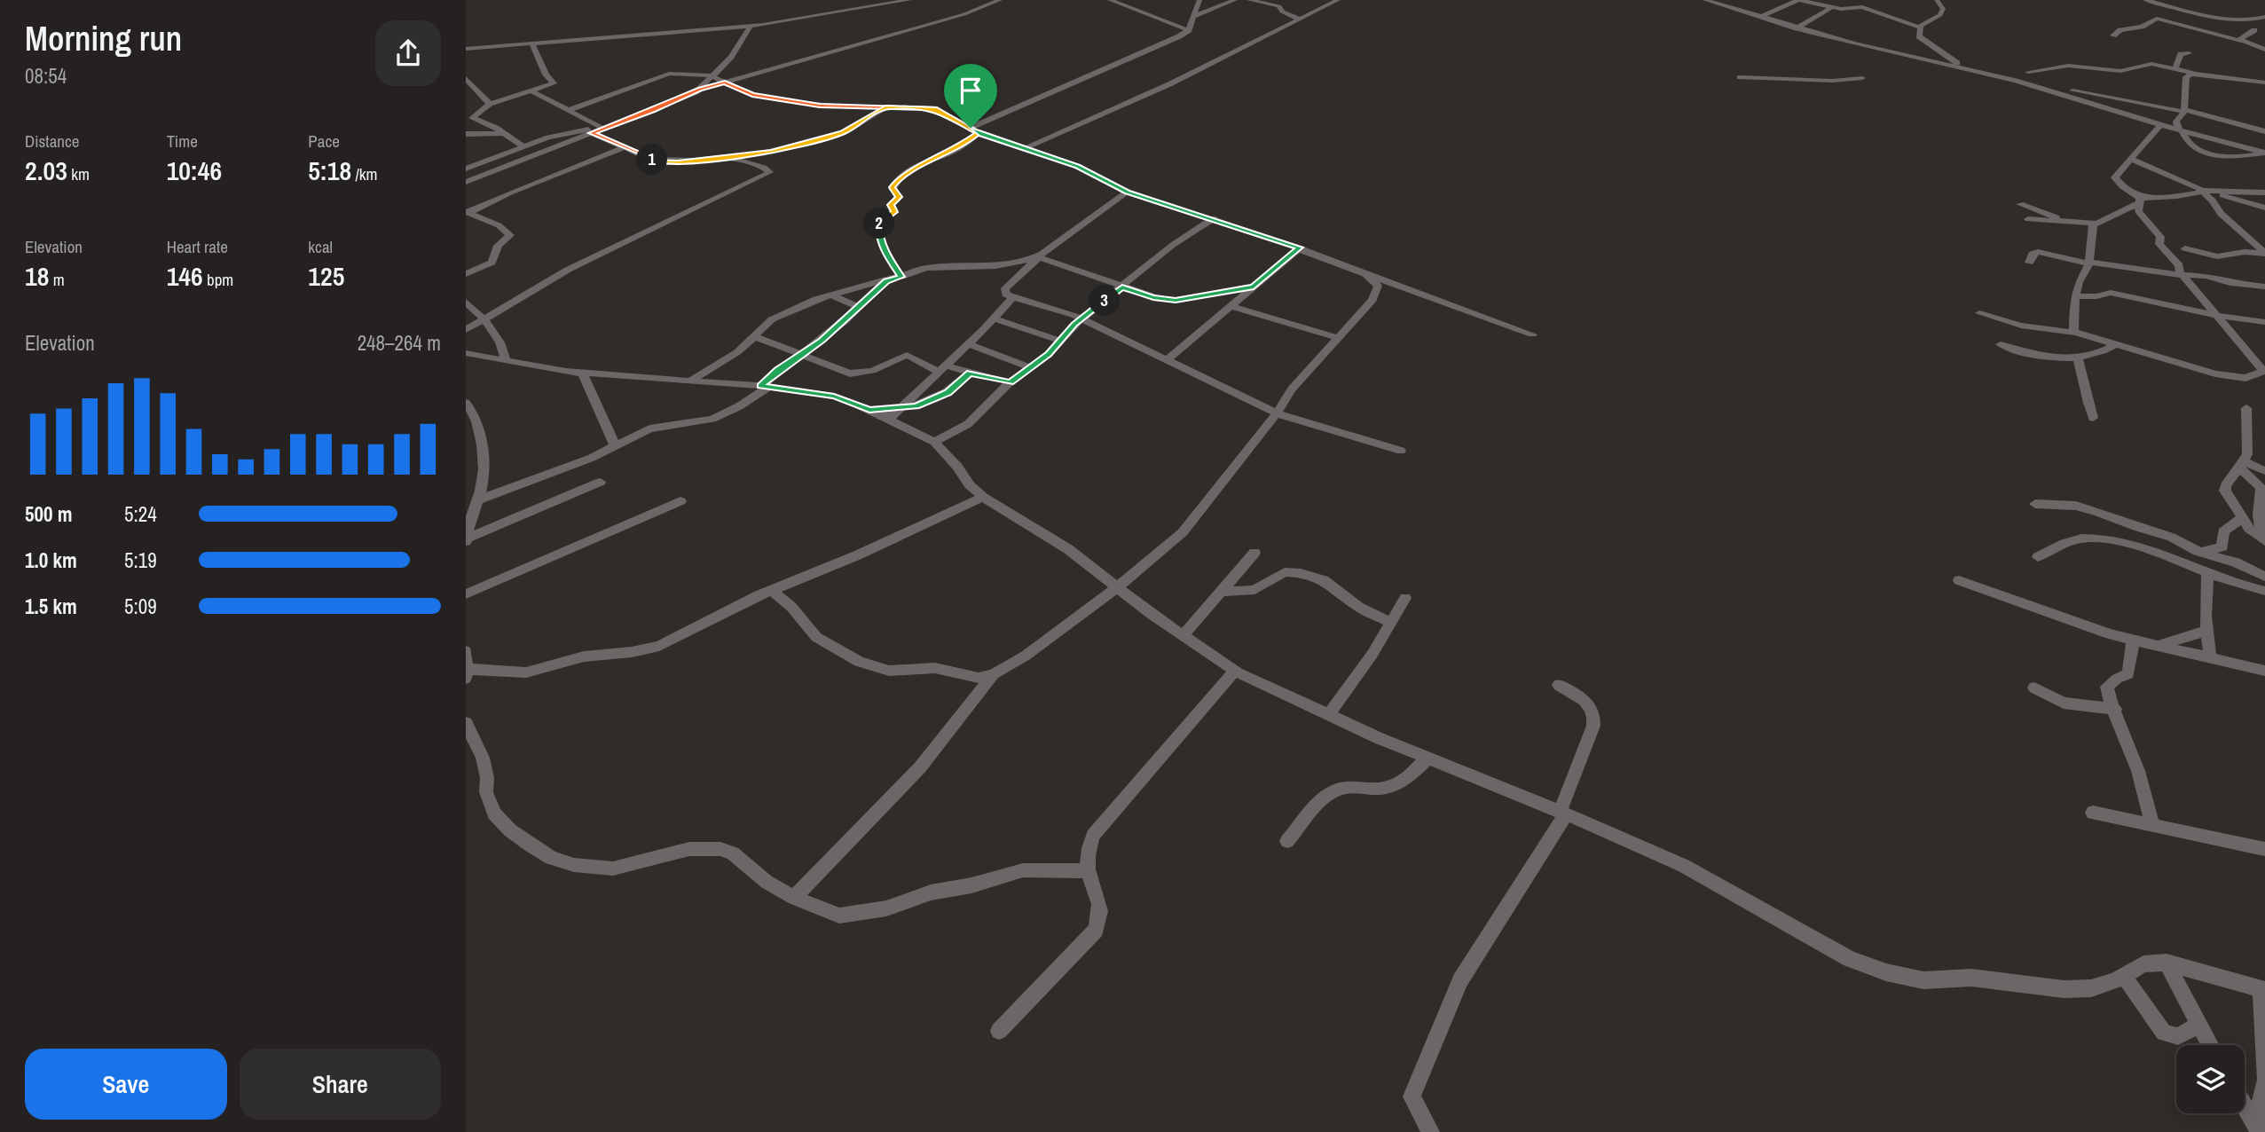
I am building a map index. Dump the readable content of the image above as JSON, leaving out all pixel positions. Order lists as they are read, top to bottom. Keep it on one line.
{"page":{"heading":["Morning run","08:54"],"stats":[["Distance","2.03 km"],["Time","10:46"],["Pace","5:18 /km"],["Elevation","18 m"],["Heart rate","146 bpm"],["kcal","125"]],"pins":["1","2","3"],"chart":["Elevation","248–264 m"],"list":[{"name":"500 m","note":"5:24"},{"name":"1.0 km","note":"5:19"},{"name":"1.5 km","note":"5:09"}],"buttons":["Save","Share"]}}
